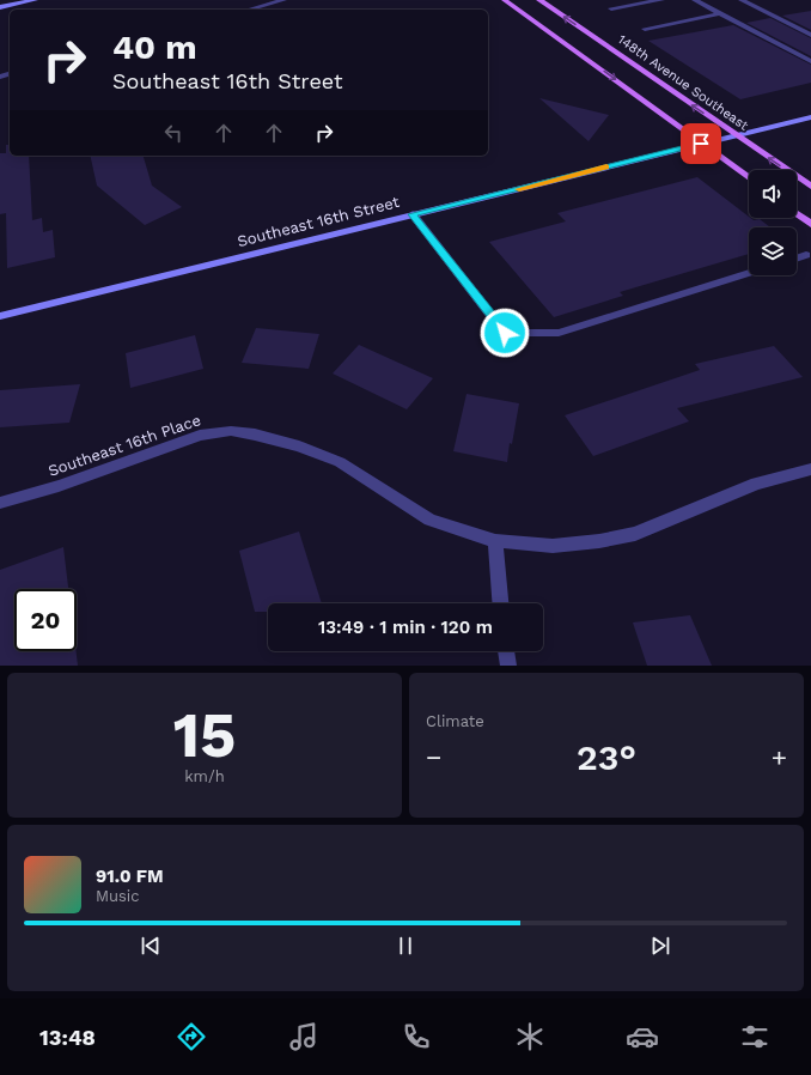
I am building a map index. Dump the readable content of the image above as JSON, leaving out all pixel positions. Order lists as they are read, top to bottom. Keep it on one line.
{"streets":{"main road":["148th Avenue Southeast"],"street":["Southeast 16th Street","Southeast 16th Place"]},"crossings":[["148th Avenue Southeast","Southeast 16th Street"]],"page":{"turn":["40 m","Southeast 16th Street"],"limit":"20","trip":"13:49 · 1 min · 120 m","tile":[["15","km/h"],"Climate"],"heat":["−","23°","+"],"song":["91.0 FM","Music"],"tabs":"13:48"}}
